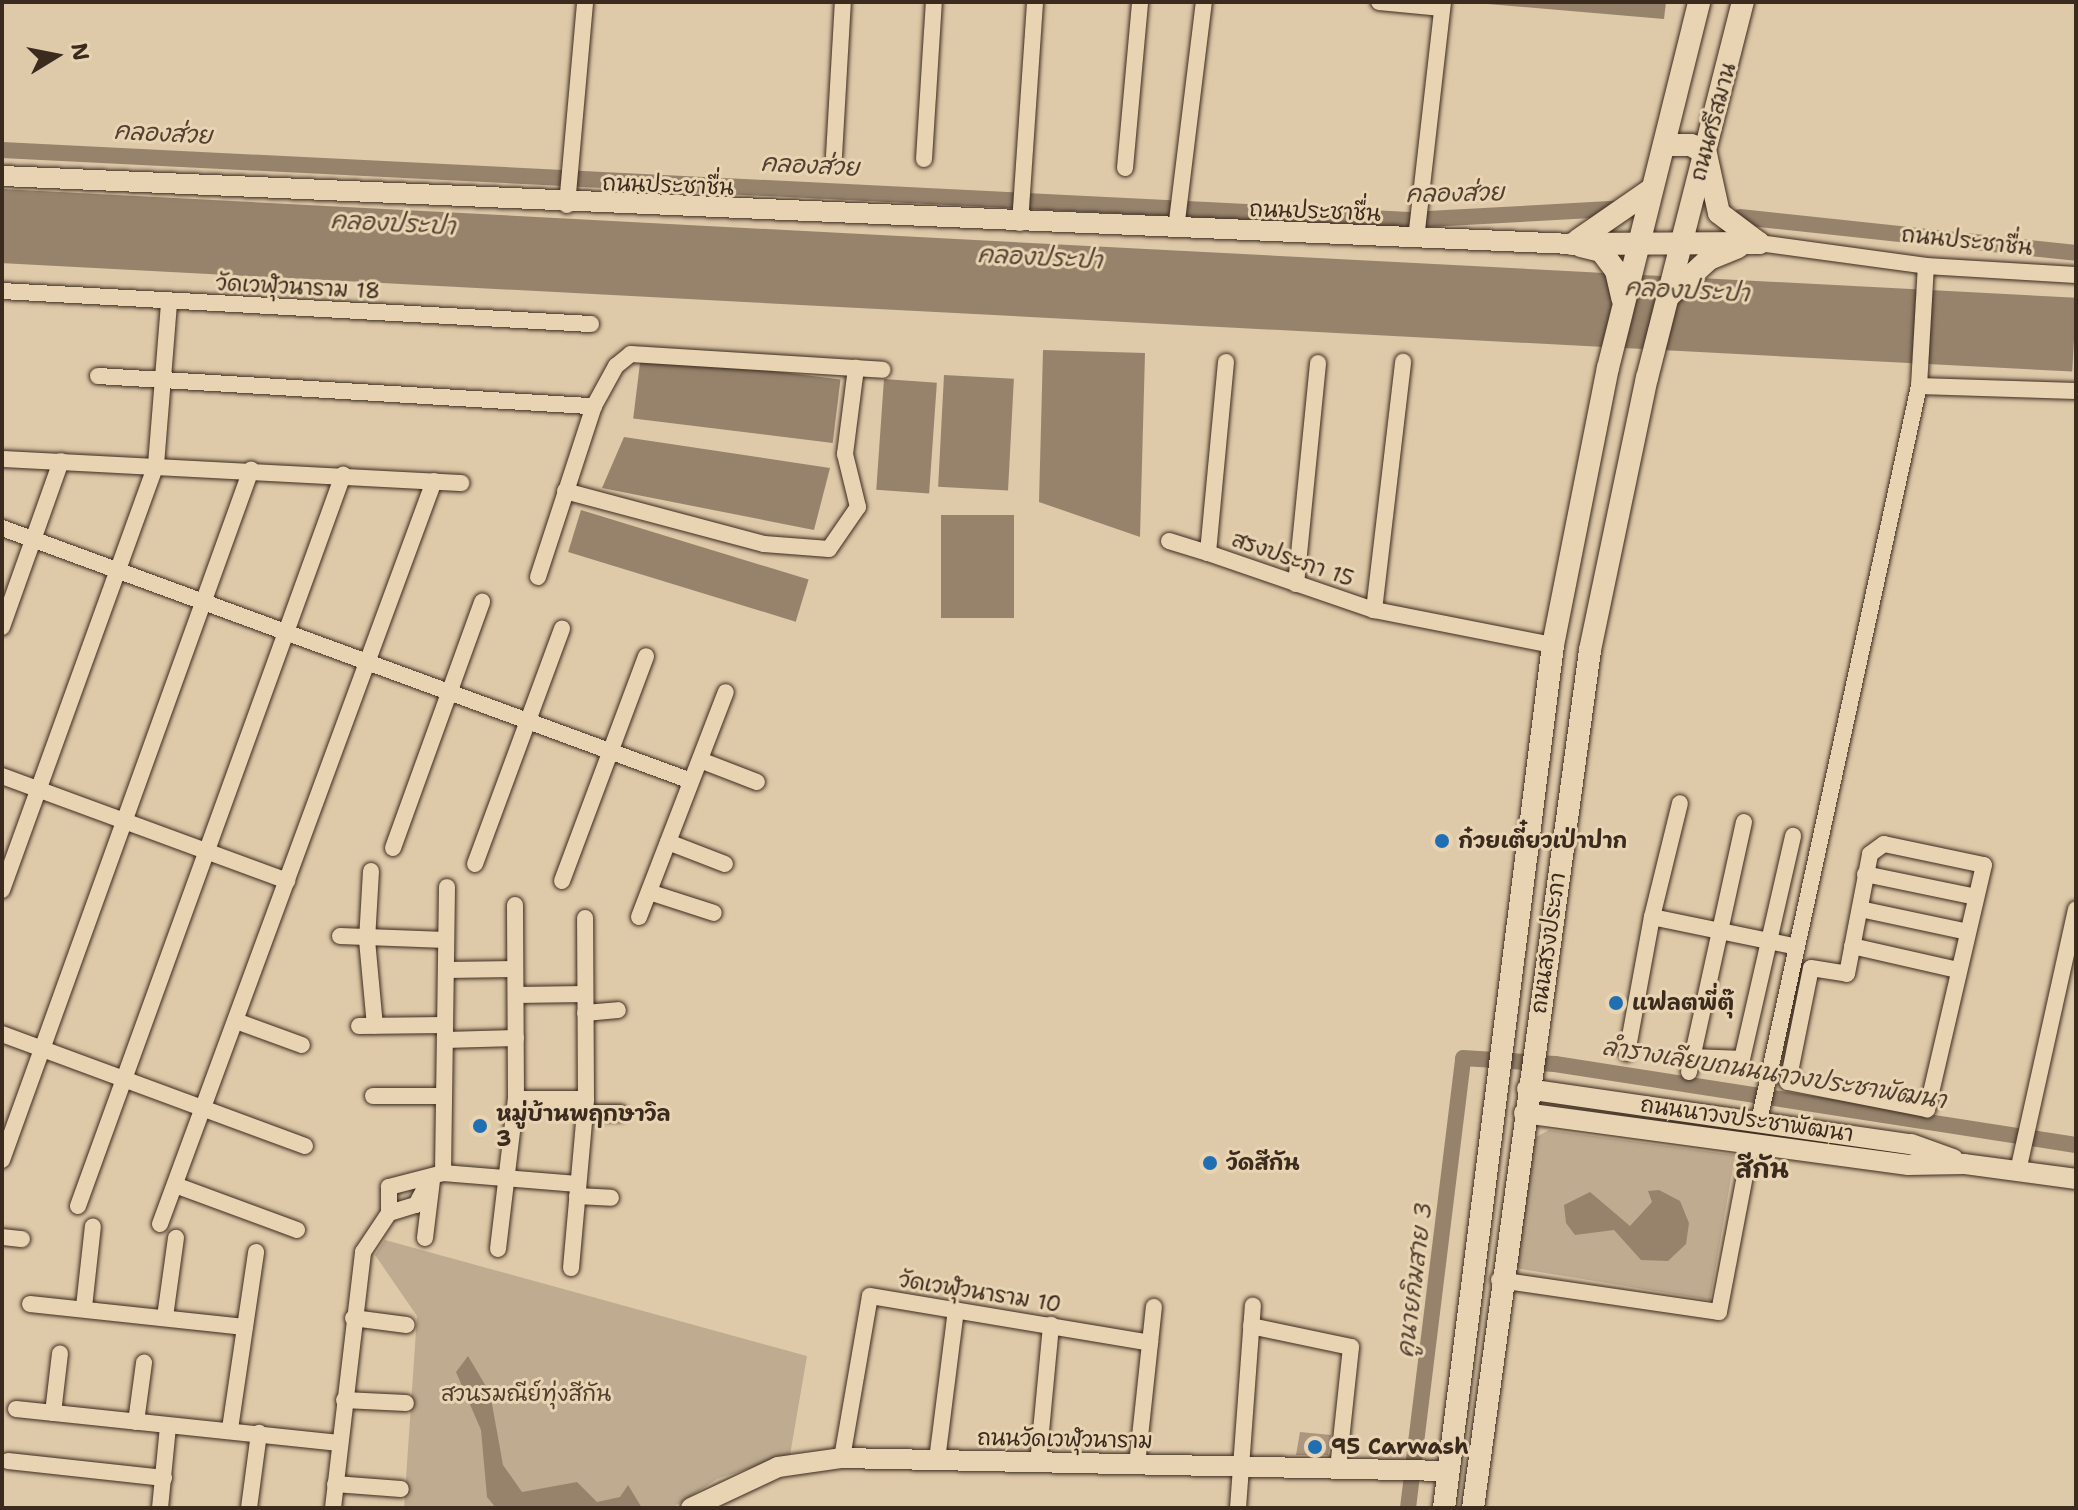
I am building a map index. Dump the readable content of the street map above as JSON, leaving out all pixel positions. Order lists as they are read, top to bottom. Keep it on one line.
{"streets":{"main road":["ถนนศรีสมาน","ถนนสรงประภา"],"street":["ถนนประชาชื่น","วัดเวฬุวนาราม 18","สรงประภา 15","ถนนนาวงประชาพัฒนา","วัดเวฬุวนาราม 10","ถนนวัดเวฬุวนาราม"]},"crossings":[["ถนนศรีสมาน","ถนนสรงประภา"],["สรงประภา 15","ถนนสรงประภา"],["ถนนสรงประภา","ถนนนาวงประชาพัฒนา"],["ถนนสรงประภา","ถนนวัดเวฬุวนาราม"],["วัดเวฬุวนาราม 10","ถนนวัดเวฬุวนาราม"]],"districts":["สีกัน"],"water":["คลองส่วย","คลองประปา","ลำรางเลียบถนนนาวงประชาพัฒนา","คูนายกิมสาย 3"],"parks":["สวนรมณีย์ทุ่งสีกัน"],"places":["ก๋วยเตี๋ยวเป่าปาก","แฟลตพี่ตุ๊","หมู่บ้านพฤกษาวิล 3","วัดสีกัน","95 Carwash"],"north":"right"}
